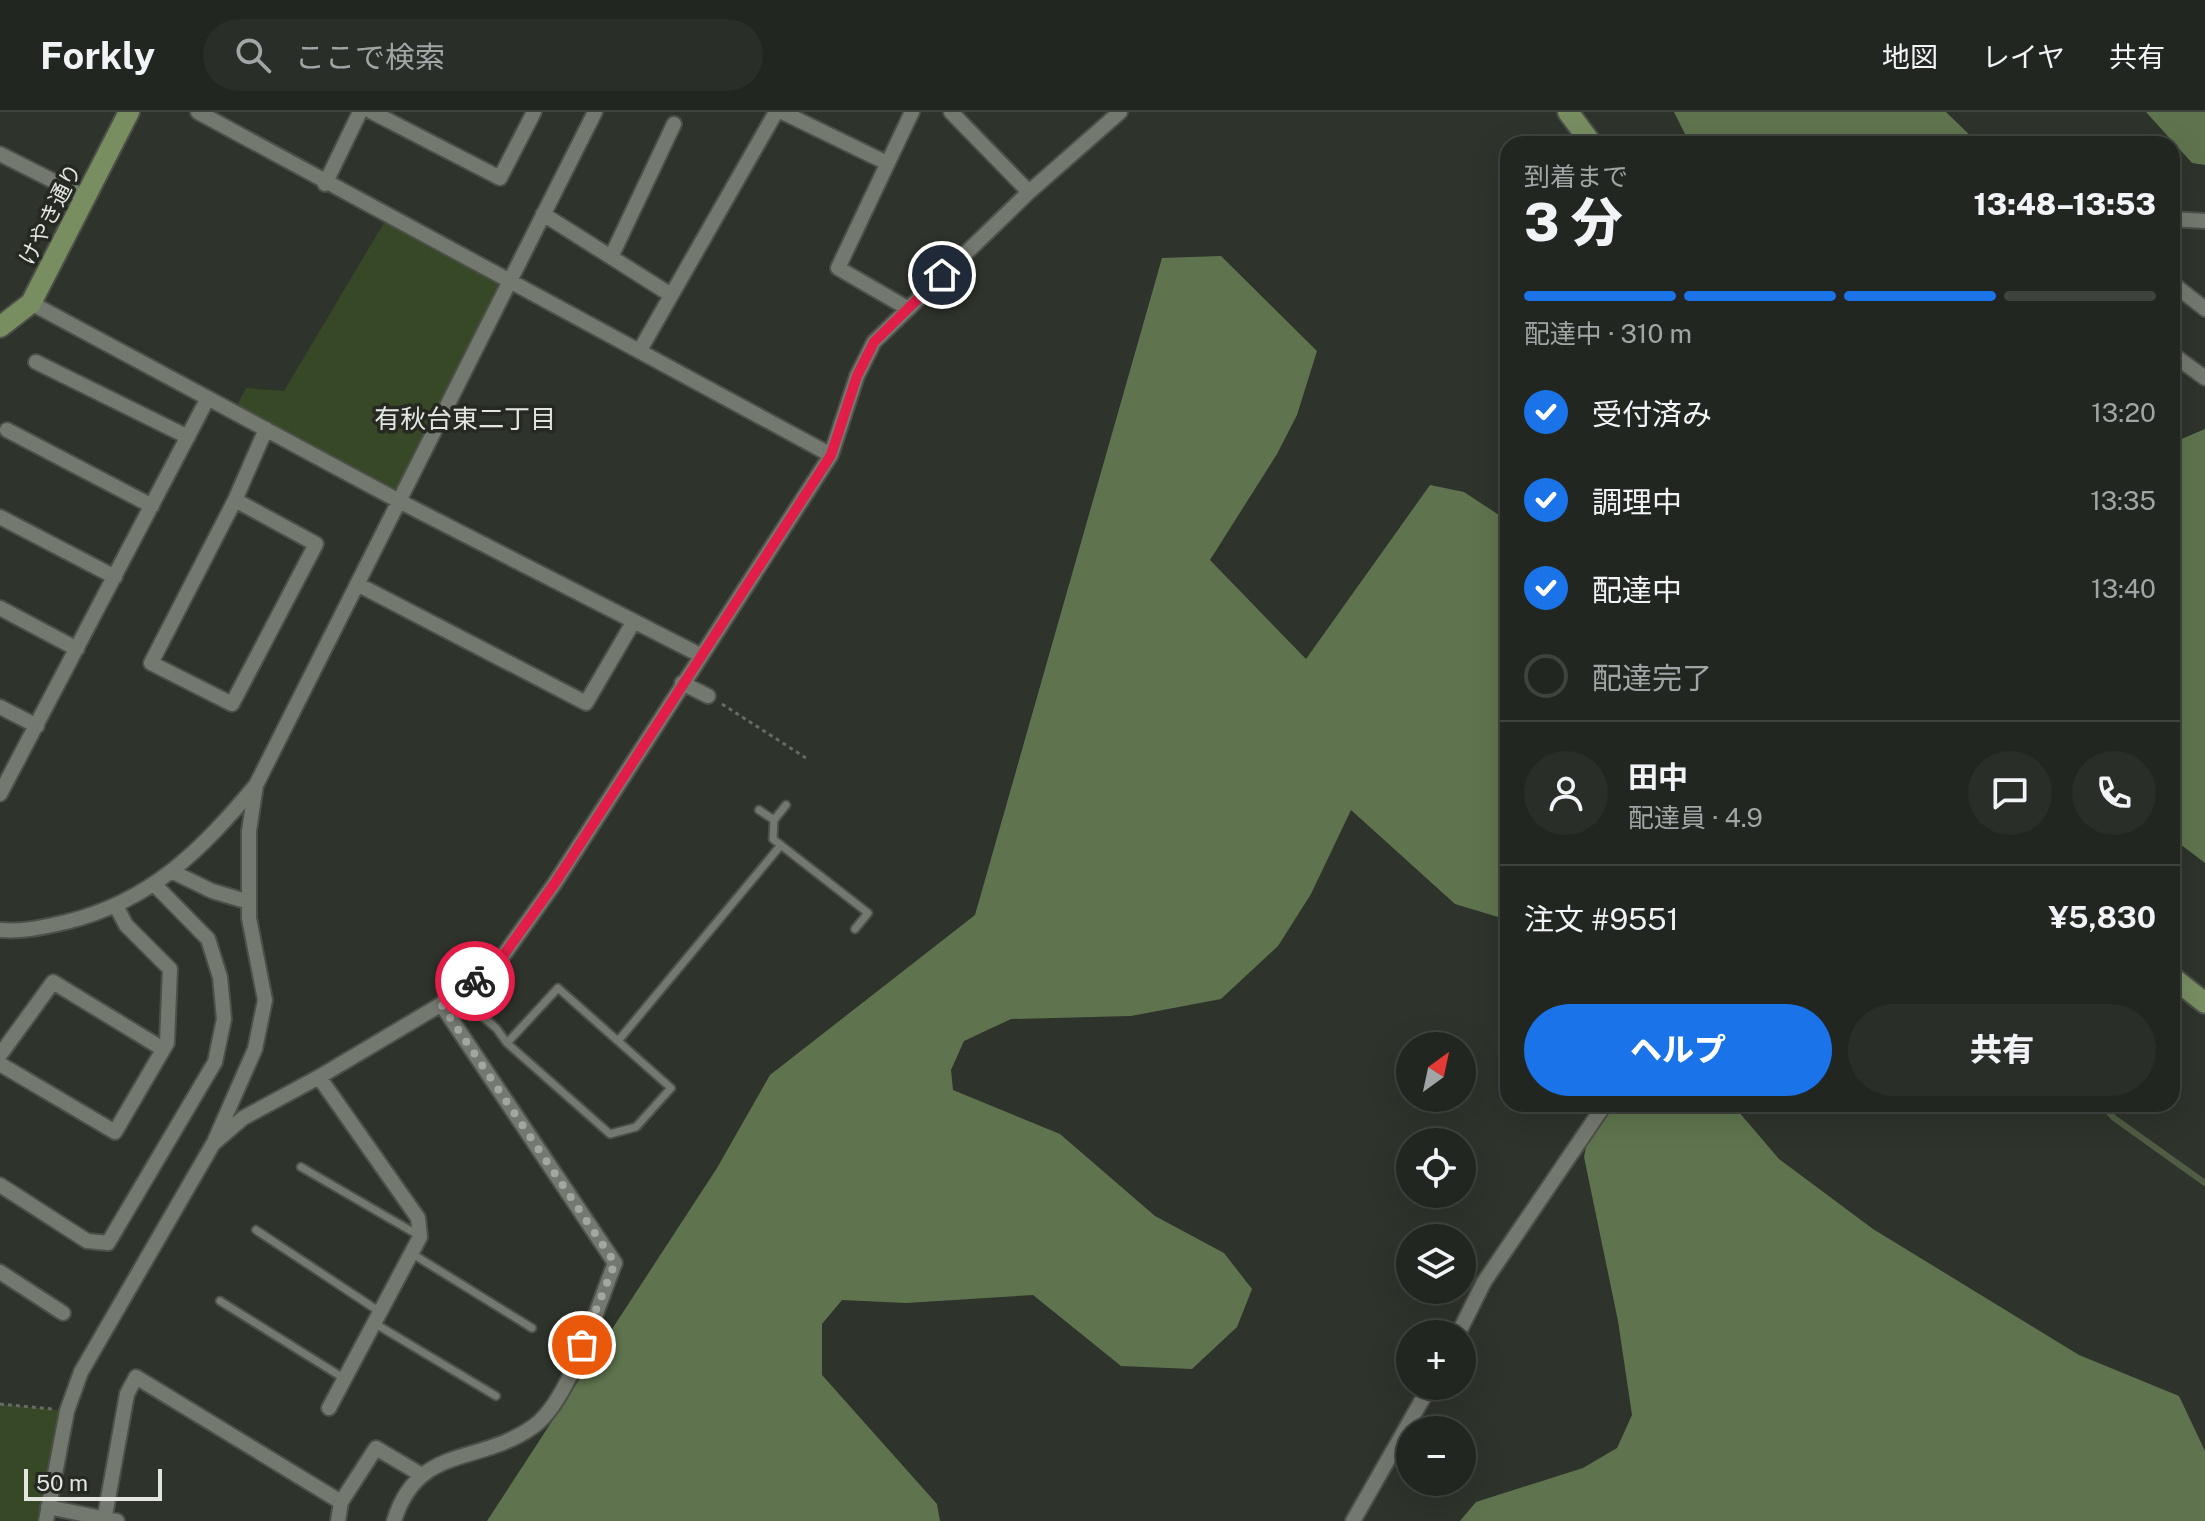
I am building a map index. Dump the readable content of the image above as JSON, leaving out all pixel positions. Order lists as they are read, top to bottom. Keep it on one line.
{"streets":{"street":["けやき通り"]},"districts":["有秋台東二丁目"],"scale_bar":"50 m","north":"top right","page":{"header":"Forkly","search":"ここで検索","nav":["地図","レイヤ","共有"],"heading":["3 分","到着まで","13:48–13:53"],"panel":["田中","配達員 · 4.9","注文 #9551","¥5,830"],"bar":"配達中 · 310 m","list":[["受付済み","13:20"],["調理中","13:35"],["配達中","13:40"],"配達完了"],"buttons":["ヘルプ","共有"],"map_buttons":["+","−"],"scale":"50 m"}}
